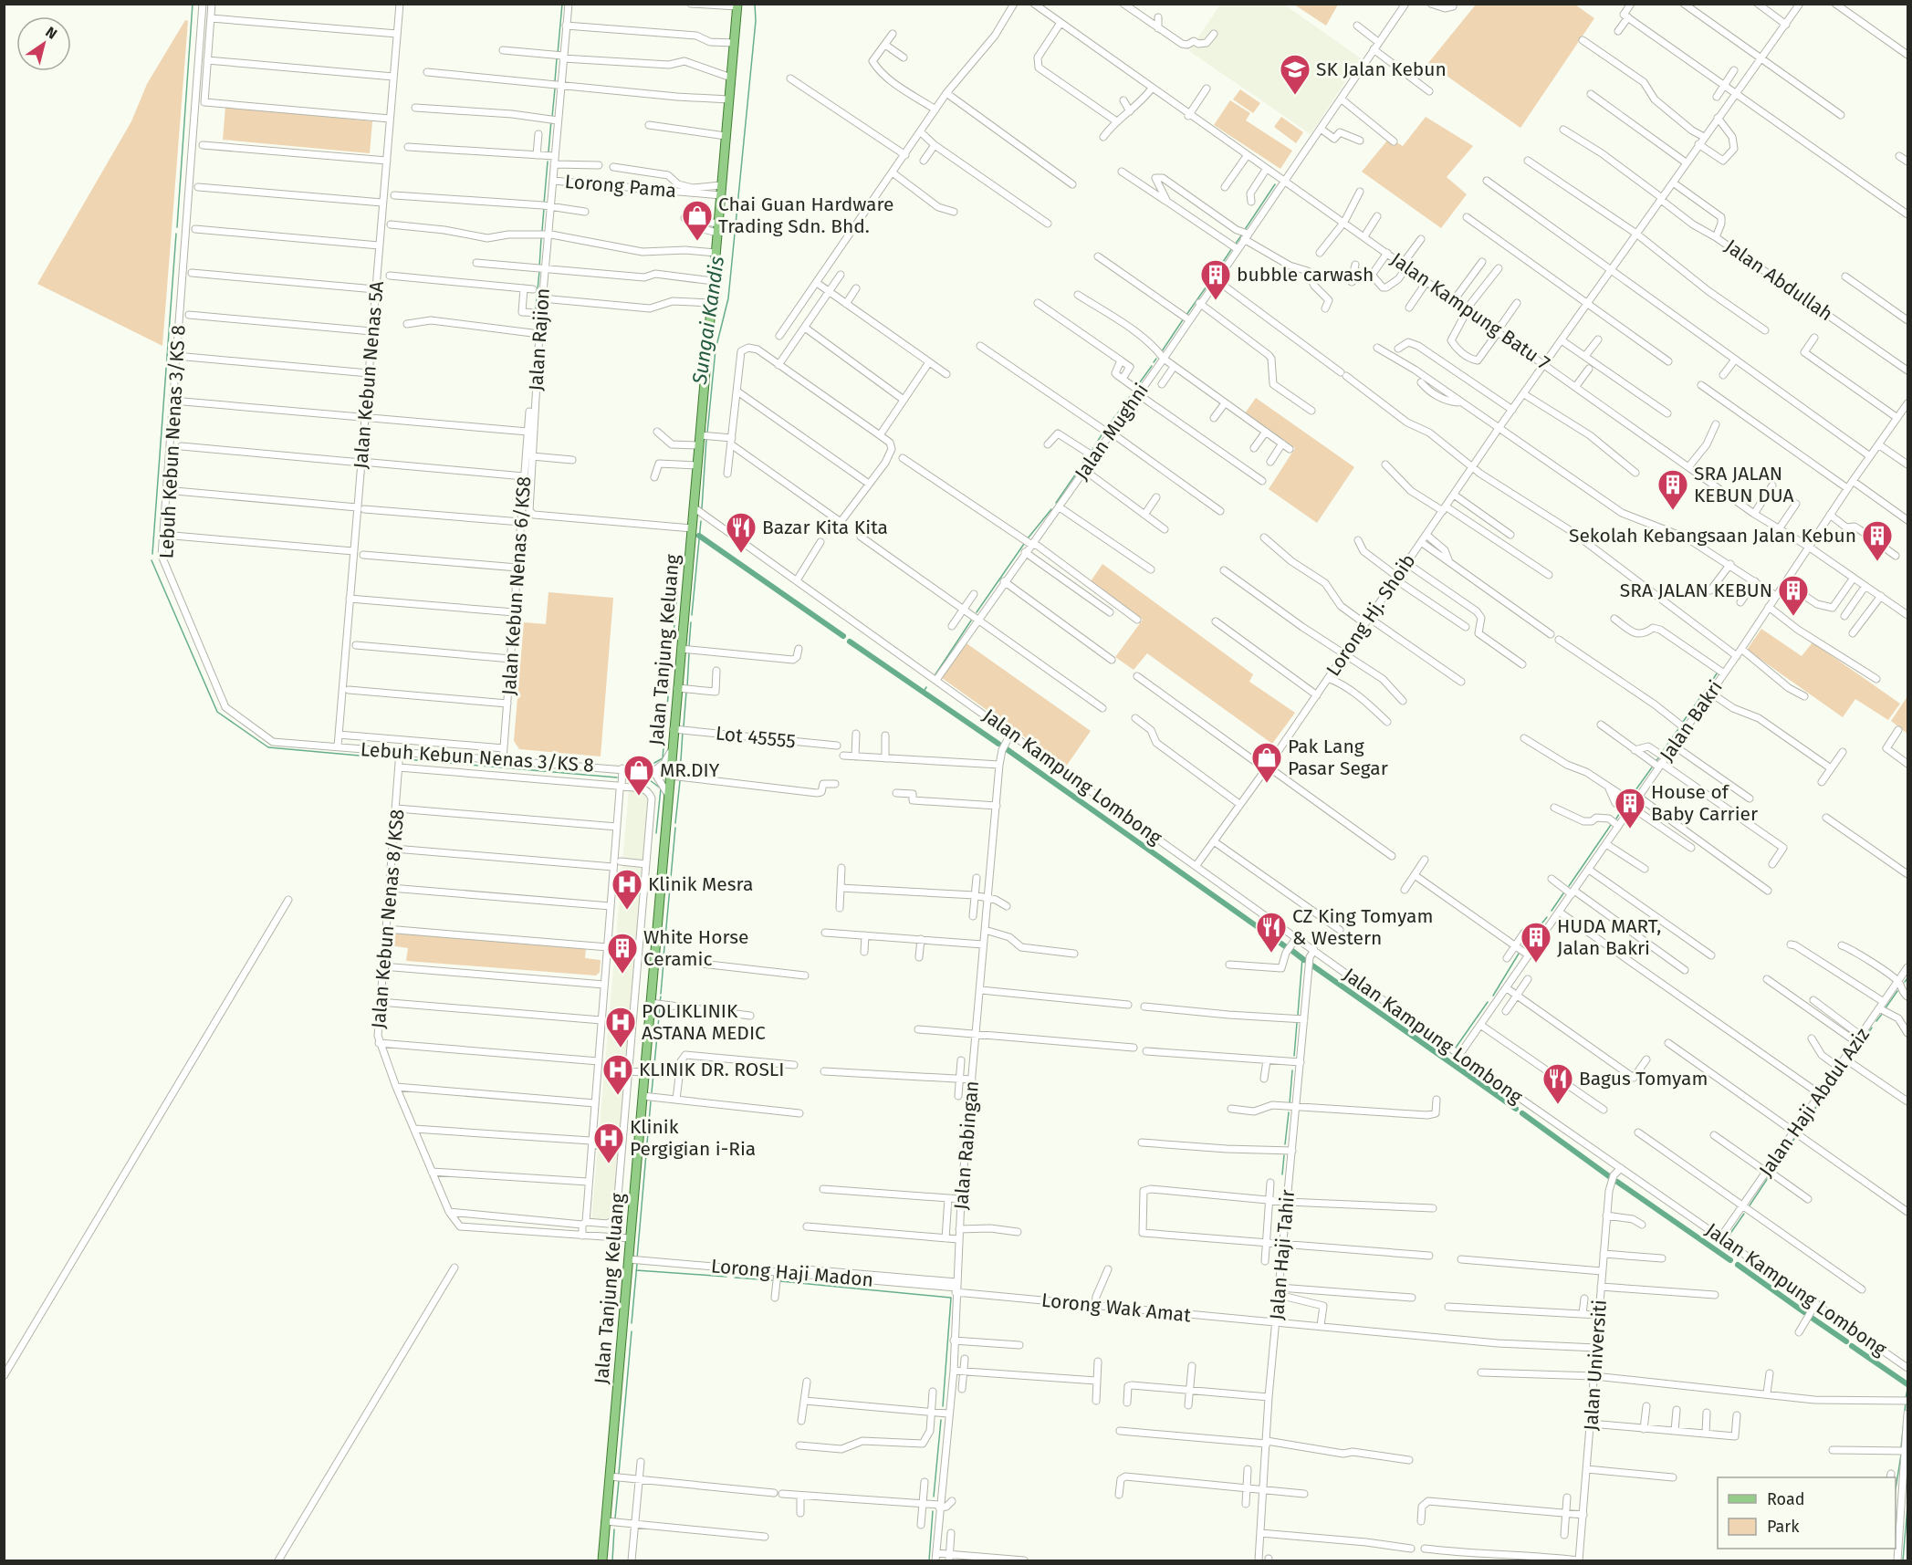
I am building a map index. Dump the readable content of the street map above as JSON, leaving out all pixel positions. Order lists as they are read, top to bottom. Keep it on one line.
{"streets":{"main road":["Jalan Tanjung Keluang"],"street":["Lorong Pama","Jalan Abdullah","Jalan Kampung Batu 7","Jalan Rajion","Jalan Kebun Nenas 5A","Jalan Mughni","Lebuh Kebun Nenas 3/KS 8","Jalan Kebun Nenas 6/KS8","Lorong Hj. Shoib","Jalan Bakri","Lot 45555","Jalan Kampung Lombong","Jalan Kebun Nenas 8/KS8","Jalan Haji Abdul Aziz","Jalan Rabingan","Jalan Haji Tahir","Lorong Haji Madon","Lorong Wak Amat","Jalan Universiti"]},"crossings":[["Lorong Pama","Jalan Rajion"],["Lorong Pama","Jalan Tanjung Keluang"],["Jalan Kampung Batu 7","Jalan Mughni"],["Jalan Kampung Batu 7","Lorong Hj. Shoib"],["Jalan Kampung Batu 7","Jalan Bakri"],["Jalan Rajion","Jalan Tanjung Keluang"],["Jalan Kebun Nenas 5A","Lebuh Kebun Nenas 3/KS 8"],["Jalan Mughni","Jalan Kampung Lombong"],["Lebuh Kebun Nenas 3/KS 8","Jalan Kebun Nenas 6/KS8"],["Lebuh Kebun Nenas 3/KS 8","Jalan Tanjung Keluang"],["Lebuh Kebun Nenas 3/KS 8","Jalan Kebun Nenas 8/KS8"],["Lorong Hj. Shoib","Jalan Kampung Lombong"],["Jalan Tanjung Keluang","Lot 45555"],["Jalan Tanjung Keluang","Jalan Kampung Lombong"],["Jalan Tanjung Keluang","Jalan Kebun Nenas 8/KS8"],["Jalan Tanjung Keluang","Lorong Haji Madon"],["Jalan Bakri","Jalan Kampung Lombong"],["Jalan Kampung Lombong","Jalan Haji Abdul Aziz"],["Jalan Kampung Lombong","Jalan Rabingan"],["Jalan Kampung Lombong","Jalan Haji Tahir"],["Jalan Kampung Lombong","Jalan Universiti"],["Jalan Rabingan","Lorong Haji Madon"],["Jalan Rabingan","Lorong Wak Amat"],["Jalan Haji Tahir","Lorong Wak Amat"],["Lorong Haji Madon","Lorong Wak Amat"],["Lorong Wak Amat","Jalan Universiti"]],"water":["Sungai Kandis"],"places":{"school or university":["SK Jalan Kebun"],"shop":["Chai Guan Hardware Trading Sdn. Bhd.","Pak Lang Pasar Segar","MR.DIY"],"building":["bubble carwash","SRA JALAN KEBUN DUA","Sekolah Kebangsaan Jalan Kebun","SRA JALAN KEBUN","House of Baby Carrier","HUDA MART, Jalan Bakri","White Horse Ceramic"],"restaurant":["Bazar Kita Kita","CZ King Tomyam & Western","Bagus Tomyam"],"hospital":["Klinik Mesra","POLIKLINIK ASTANA MEDIC","KLINIK DR. ROSLI","Klinik Pergigian i-Ria"]},"legend":["Road","Park"],"north":"top right"}
